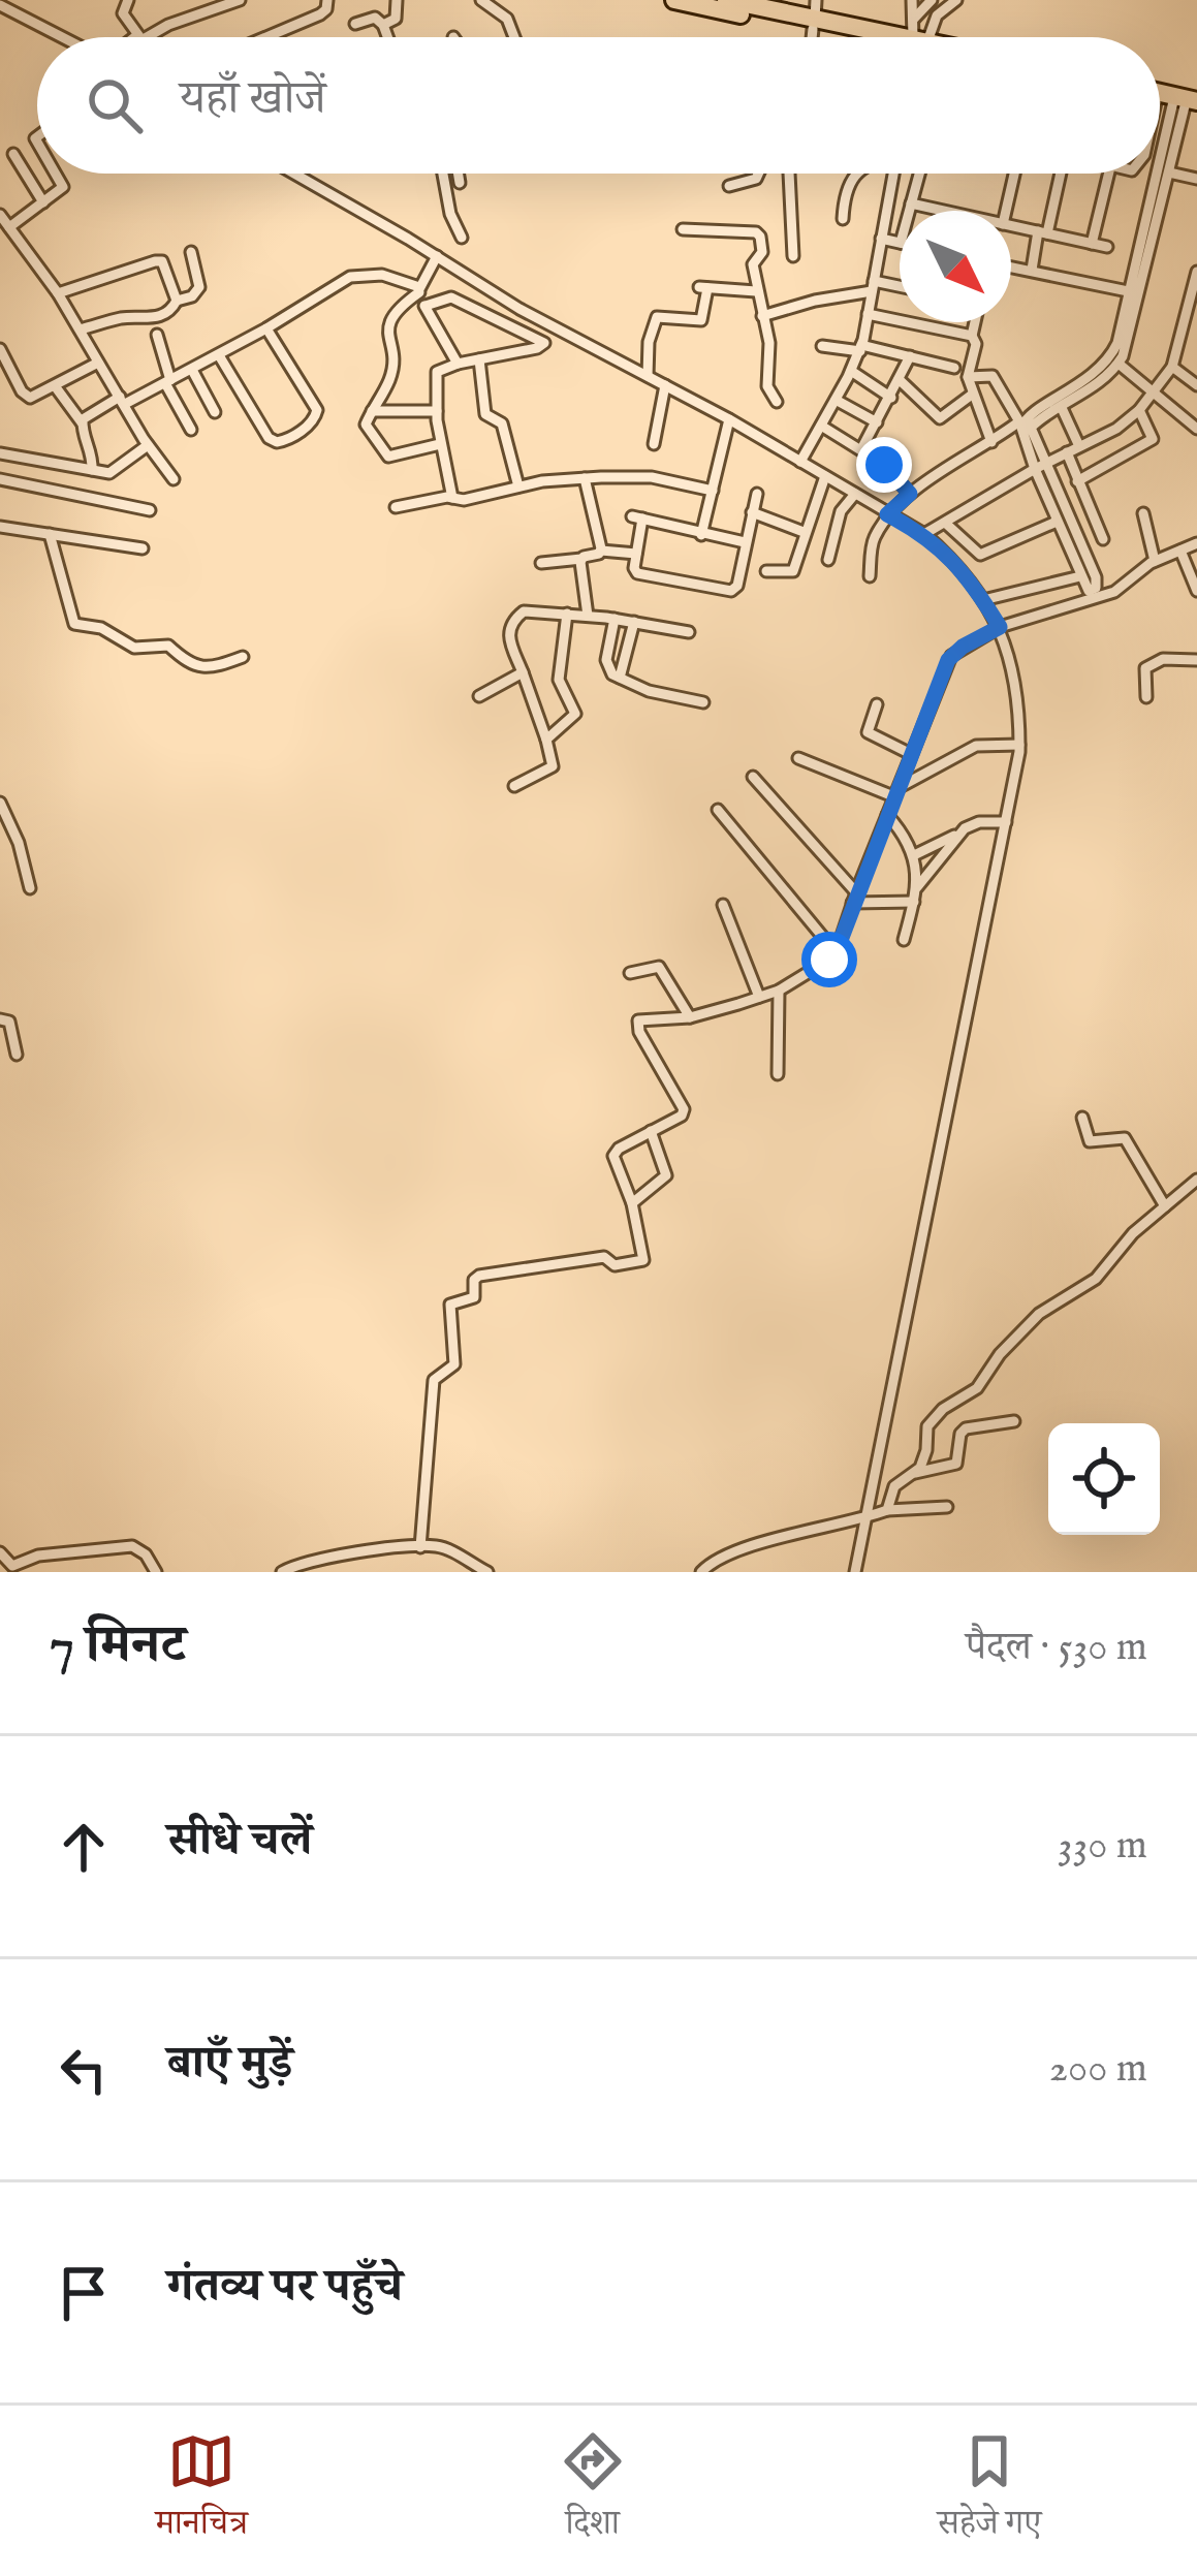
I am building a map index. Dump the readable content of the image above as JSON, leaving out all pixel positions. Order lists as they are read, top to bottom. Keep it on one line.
{"north":"bottom right","page":{"search":"यहाँ खोजें","heading":["7 मिनट","पैदल · 530 m"],"list":[["सीधे चलें","330 m"],["बाएँ मुड़ें","200 m"],"गंतव्य पर पहुँचे"],"nav":["मानचित्र","दिशा","सहेजे गए"]}}
